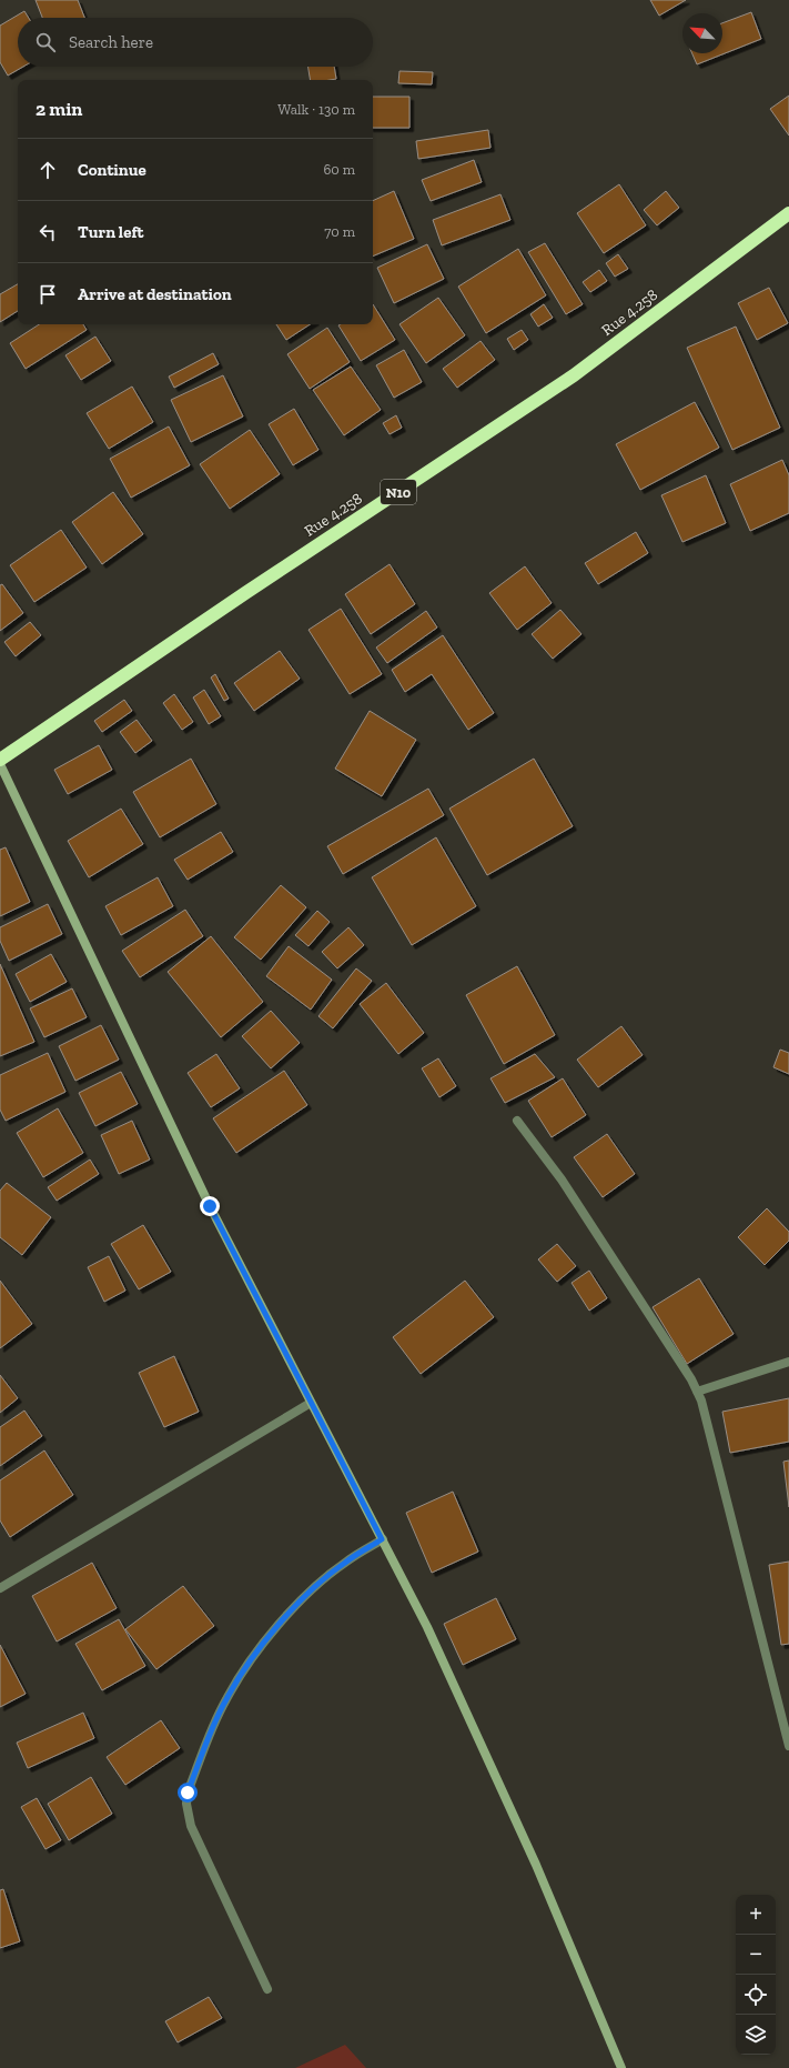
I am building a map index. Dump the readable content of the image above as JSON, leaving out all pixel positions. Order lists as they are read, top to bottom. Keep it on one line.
{"streets":{"highway":["Rue 4.258","N10"]},"north":"top left","page":{"search":"Search here","heading":["2 min","Walk · 130 m"],"list":[["Continue","60 m"],["Turn left","70 m"],"Arrive at destination"],"map_buttons":["+","−"]}}
